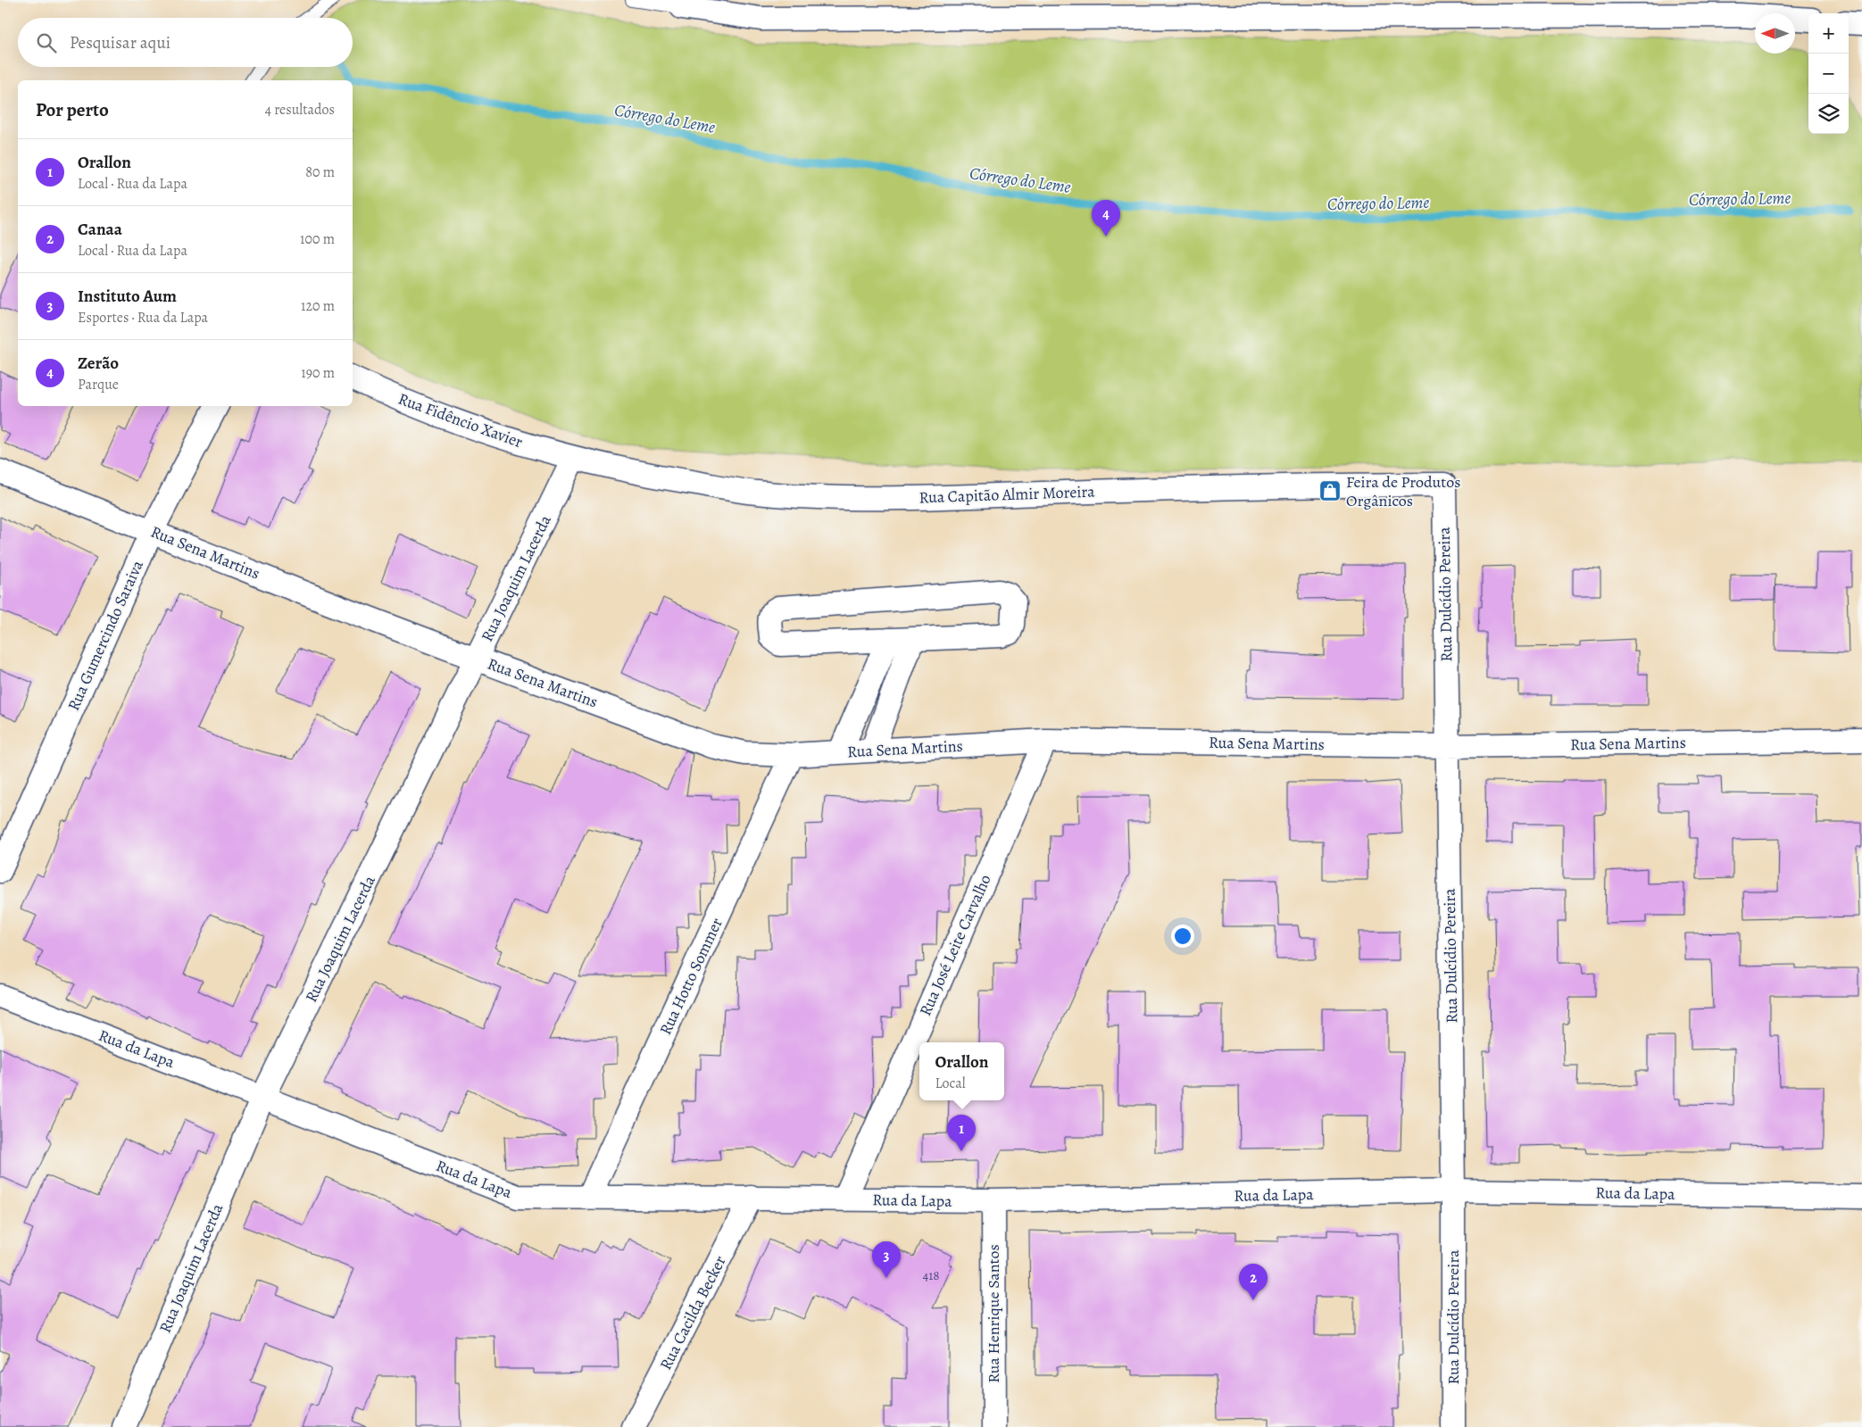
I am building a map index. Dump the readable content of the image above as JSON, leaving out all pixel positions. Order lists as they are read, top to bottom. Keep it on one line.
{"streets":{"street":["Rua Fidêncio Xavier","Rua Capitão Almir Moreira","Rua Sena Martins","Rua Joaquim Lacerda","Rua Dulcídio Pereira","Rua Gumercindo Saraiva","Rua José Leite Carvalho","Rua Hotto Sommer","Rua da Lapa","Rua Cacilda Becker","Rua Henrique Santos"]},"crossings":[["Rua Fidêncio Xavier","Rua Capitão Almir Moreira"],["Rua Fidêncio Xavier","Rua Joaquim Lacerda"],["Rua Capitão Almir Moreira","Rua Joaquim Lacerda"],["Rua Capitão Almir Moreira","Rua Dulcídio Pereira"],["Rua Sena Martins","Rua Joaquim Lacerda"],["Rua Sena Martins","Rua Dulcídio Pereira"],["Rua Sena Martins","Rua Gumercindo Saraiva"],["Rua Sena Martins","Rua José Leite Carvalho"],["Rua Sena Martins","Rua Hotto Sommer"],["Rua Joaquim Lacerda","Rua da Lapa"],["Rua Dulcídio Pereira","Rua da Lapa"],["Rua José Leite Carvalho","Rua da Lapa"],["Rua Hotto Sommer","Rua da Lapa"],["Rua da Lapa","Rua Cacilda Becker"],["Rua da Lapa","Rua Henrique Santos"]],"water":["Córrego do Leme"],"places":{"shop":["Feira de Produtos Orgânicos"]},"house_numbers":["418"],"north":"left","page":{"map_buttons":["+","−"],"search":"Pesquisar aqui","heading":["Por perto","4 resultados"],"list":[{"mark":"1","name":"Orallon","note":"Local · Rua da Lapa","value":"80 m"},{"mark":"2","name":"Canaa","note":"Local · Rua da Lapa","value":"100 m"},{"mark":"3","name":"Instituto Aum","note":"Esportes · Rua da Lapa","value":"120 m"},{"mark":"4","name":"Zerão","note":"Parque","value":"190 m"}],"pins":["4","1","3","2"],"popup":["Orallon","Local"]}}
